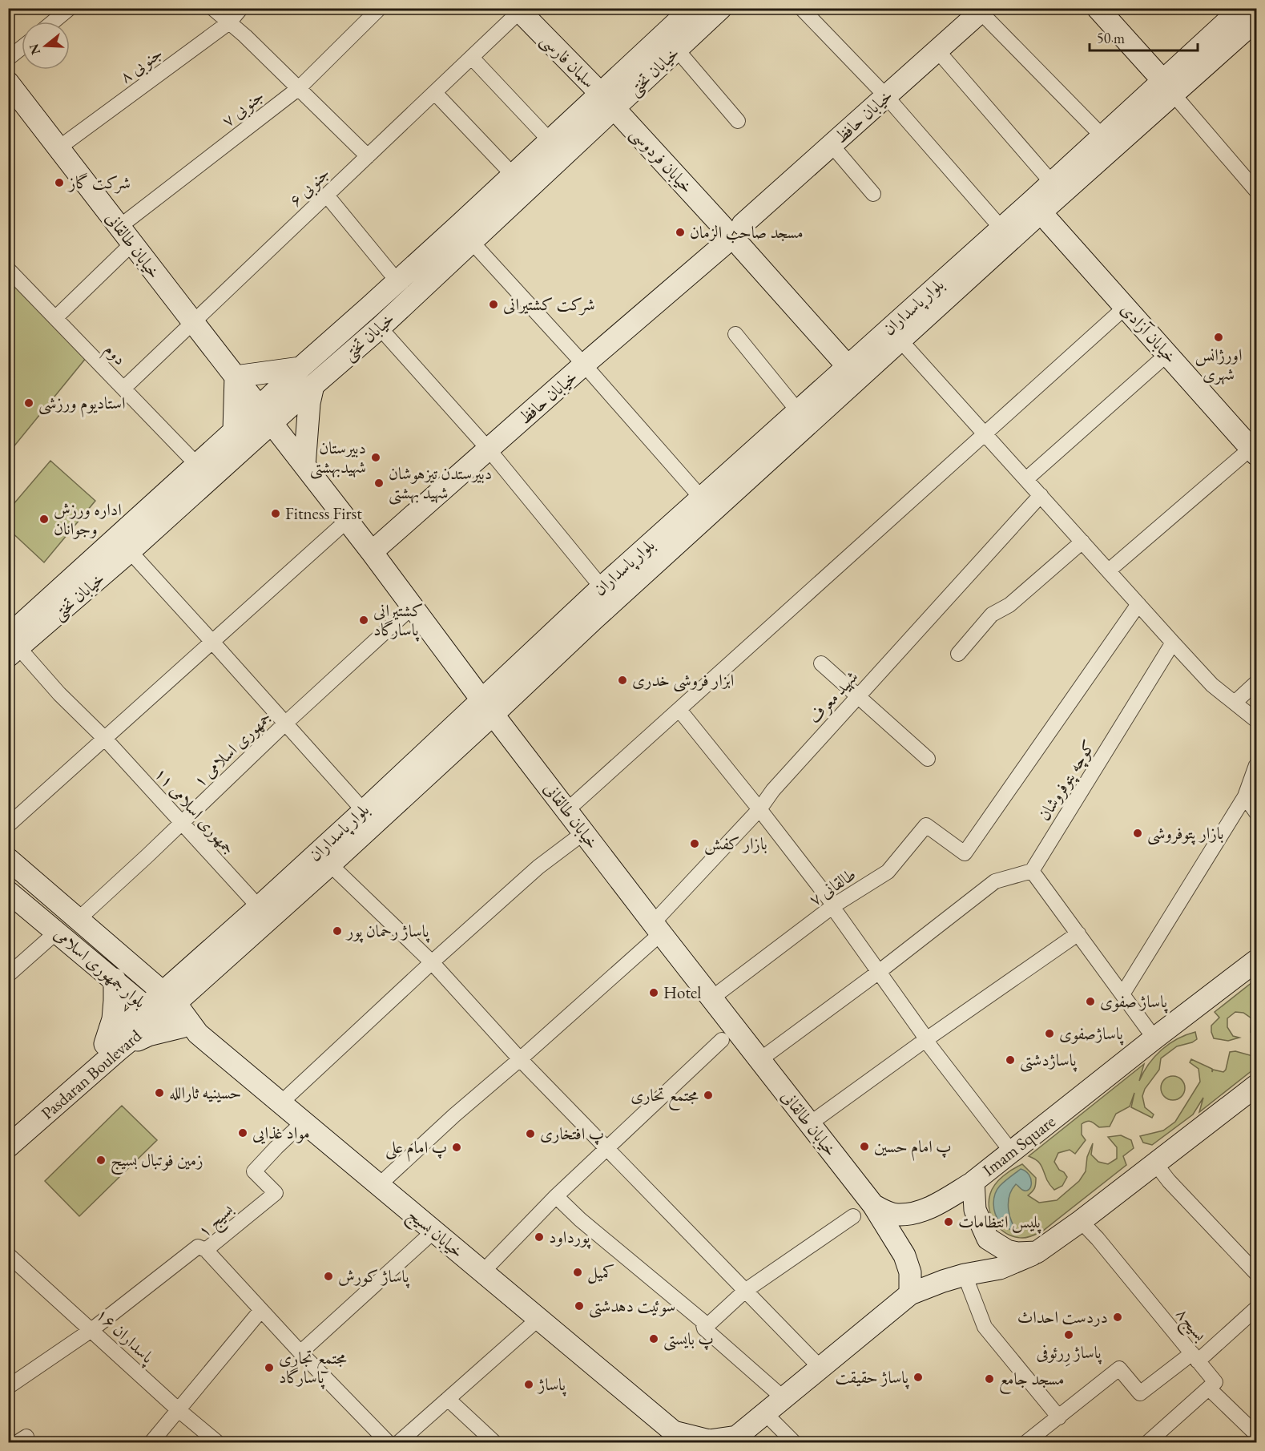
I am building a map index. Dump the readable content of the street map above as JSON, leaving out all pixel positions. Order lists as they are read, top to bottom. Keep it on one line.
{"streets":{"main road":["سلمان فارسی","خیابان تختی","خیابان حافظ","خیابان فردوسی","خیابان طالقانی","بلوار پاسداران","خیابان آزادی","بلوار جمهوری اسلامی","Pasdaran Boulevard","Imam Square","خیابان بسیج"],"street":["۸ جنوبی","۷ جنوبی","۶ جنوبی","دوم","شهید معرف","جمهوری اسلامی ۱","کوچه پتوفروشان","جمهوری اسلامی ۱۱","طالقانی ۷","بسیج ۱","بسیج۸","پاسداران ۱۶"]},"crossings":[["سلمان فارسی","خیابان تختی"],["سلمان فارسی","خیابان فردوسی"],["سلمان فارسی","۶ جنوبی"],["۸ جنوبی","خیابان طالقانی"],["خیابان تختی","خیابان فردوسی"],["خیابان تختی","خیابان طالقانی"],["خیابان تختی","دوم"],["خیابان تختی","جمهوری اسلامی ۱۱"],["۷ جنوبی","خیابان طالقانی"],["خیابان حافظ","خیابان فردوسی"],["خیابان حافظ","خیابان طالقانی"],["خیابان فردوسی","بلوار پاسداران"],["۶ جنوبی","خیابان طالقانی"],["۶ جنوبی","دوم"],["خیابان طالقانی","بلوار پاسداران"],["خیابان طالقانی","شهید معرف"],["خیابان طالقانی","جمهوری اسلامی ۱"],["خیابان طالقانی","طالقانی ۷"],["بلوار پاسداران","خیابان آزادی"],["بلوار پاسداران","جمهوری اسلامی ۱۱"],["بلوار پاسداران","بلوار جمهوری اسلامی"],["بلوار پاسداران","Pasdaran Boulevard"],["شهید معرف","خیابان بسیج"],["جمهوری اسلامی ۱","جمهوری اسلامی ۱۱"],["جمهوری اسلامی ۱","بلوار جمهوری اسلامی"],["بلوار جمهوری اسلامی","خیابان بسیج"],["بسیج ۱","خیابان بسیج"]],"places":["شرکت گاز","مسجد صاحب الزمان","شرکت کشتیرانی","اورژانس شهری","استادیوم ورزشی","دبیرستان شهیدبهشتی","دبیرستدن تیزهوشان شهید بهشتی","Fitness First","اداره ورزش وجوانان","کشتیرانی پاسارگاد","ابزار فروشی خدری","بازار پتوفروشی","بازار کفش","پاساژ رحمان پور","Hotel","پاساژ صفوی","پاساژصفوی","پاساژدشتی","حسینیه ثارالله","مجتمع تحاری","مواد غذایی","پ افتخاری","پ امام حسین","پ امام علی","زمین فوتبال بسیج","پلیس انتظامات","پورداود","کمیل","پاساژ کورش","سوئیت دهدشتی","دردست احداث","پاساژ رِرئوفی","پ بایستی","مجتمع تجاری پاسارگاد","پاساژ حقیقت","مسجد جامع","پاساژ"],"scale_bar":"50 m","north":"left"}
